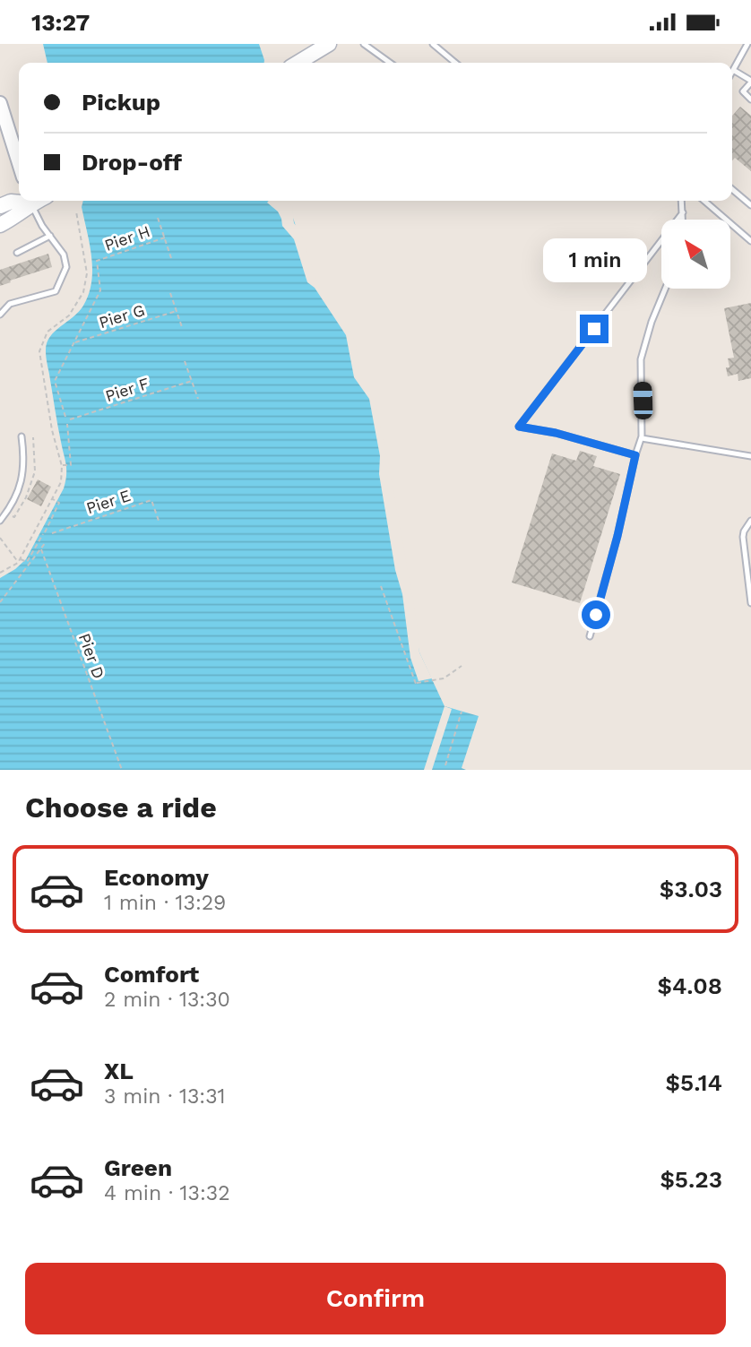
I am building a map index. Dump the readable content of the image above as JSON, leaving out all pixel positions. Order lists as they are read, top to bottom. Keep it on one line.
{"streets":{"path":["Pier H","Pier G","Pier F","Pier E","Pier D"]},"crossings":[["Pier H","Pier G"]],"north":"top left","page":{"status":"13:27","banner":["Pickup","Drop-off"],"bubble":"1 min","heading":"Choose a ride","list":[{"name":"Economy","note":"1 min · 13:29","value":"$3.03"},{"name":"Comfort","note":"2 min · 13:30","value":"$4.08"},{"name":"XL","note":"3 min · 13:31","value":"$5.14"},{"name":"Green","note":"4 min · 13:32","value":"$5.23"}],"buttons":"Confirm"}}
